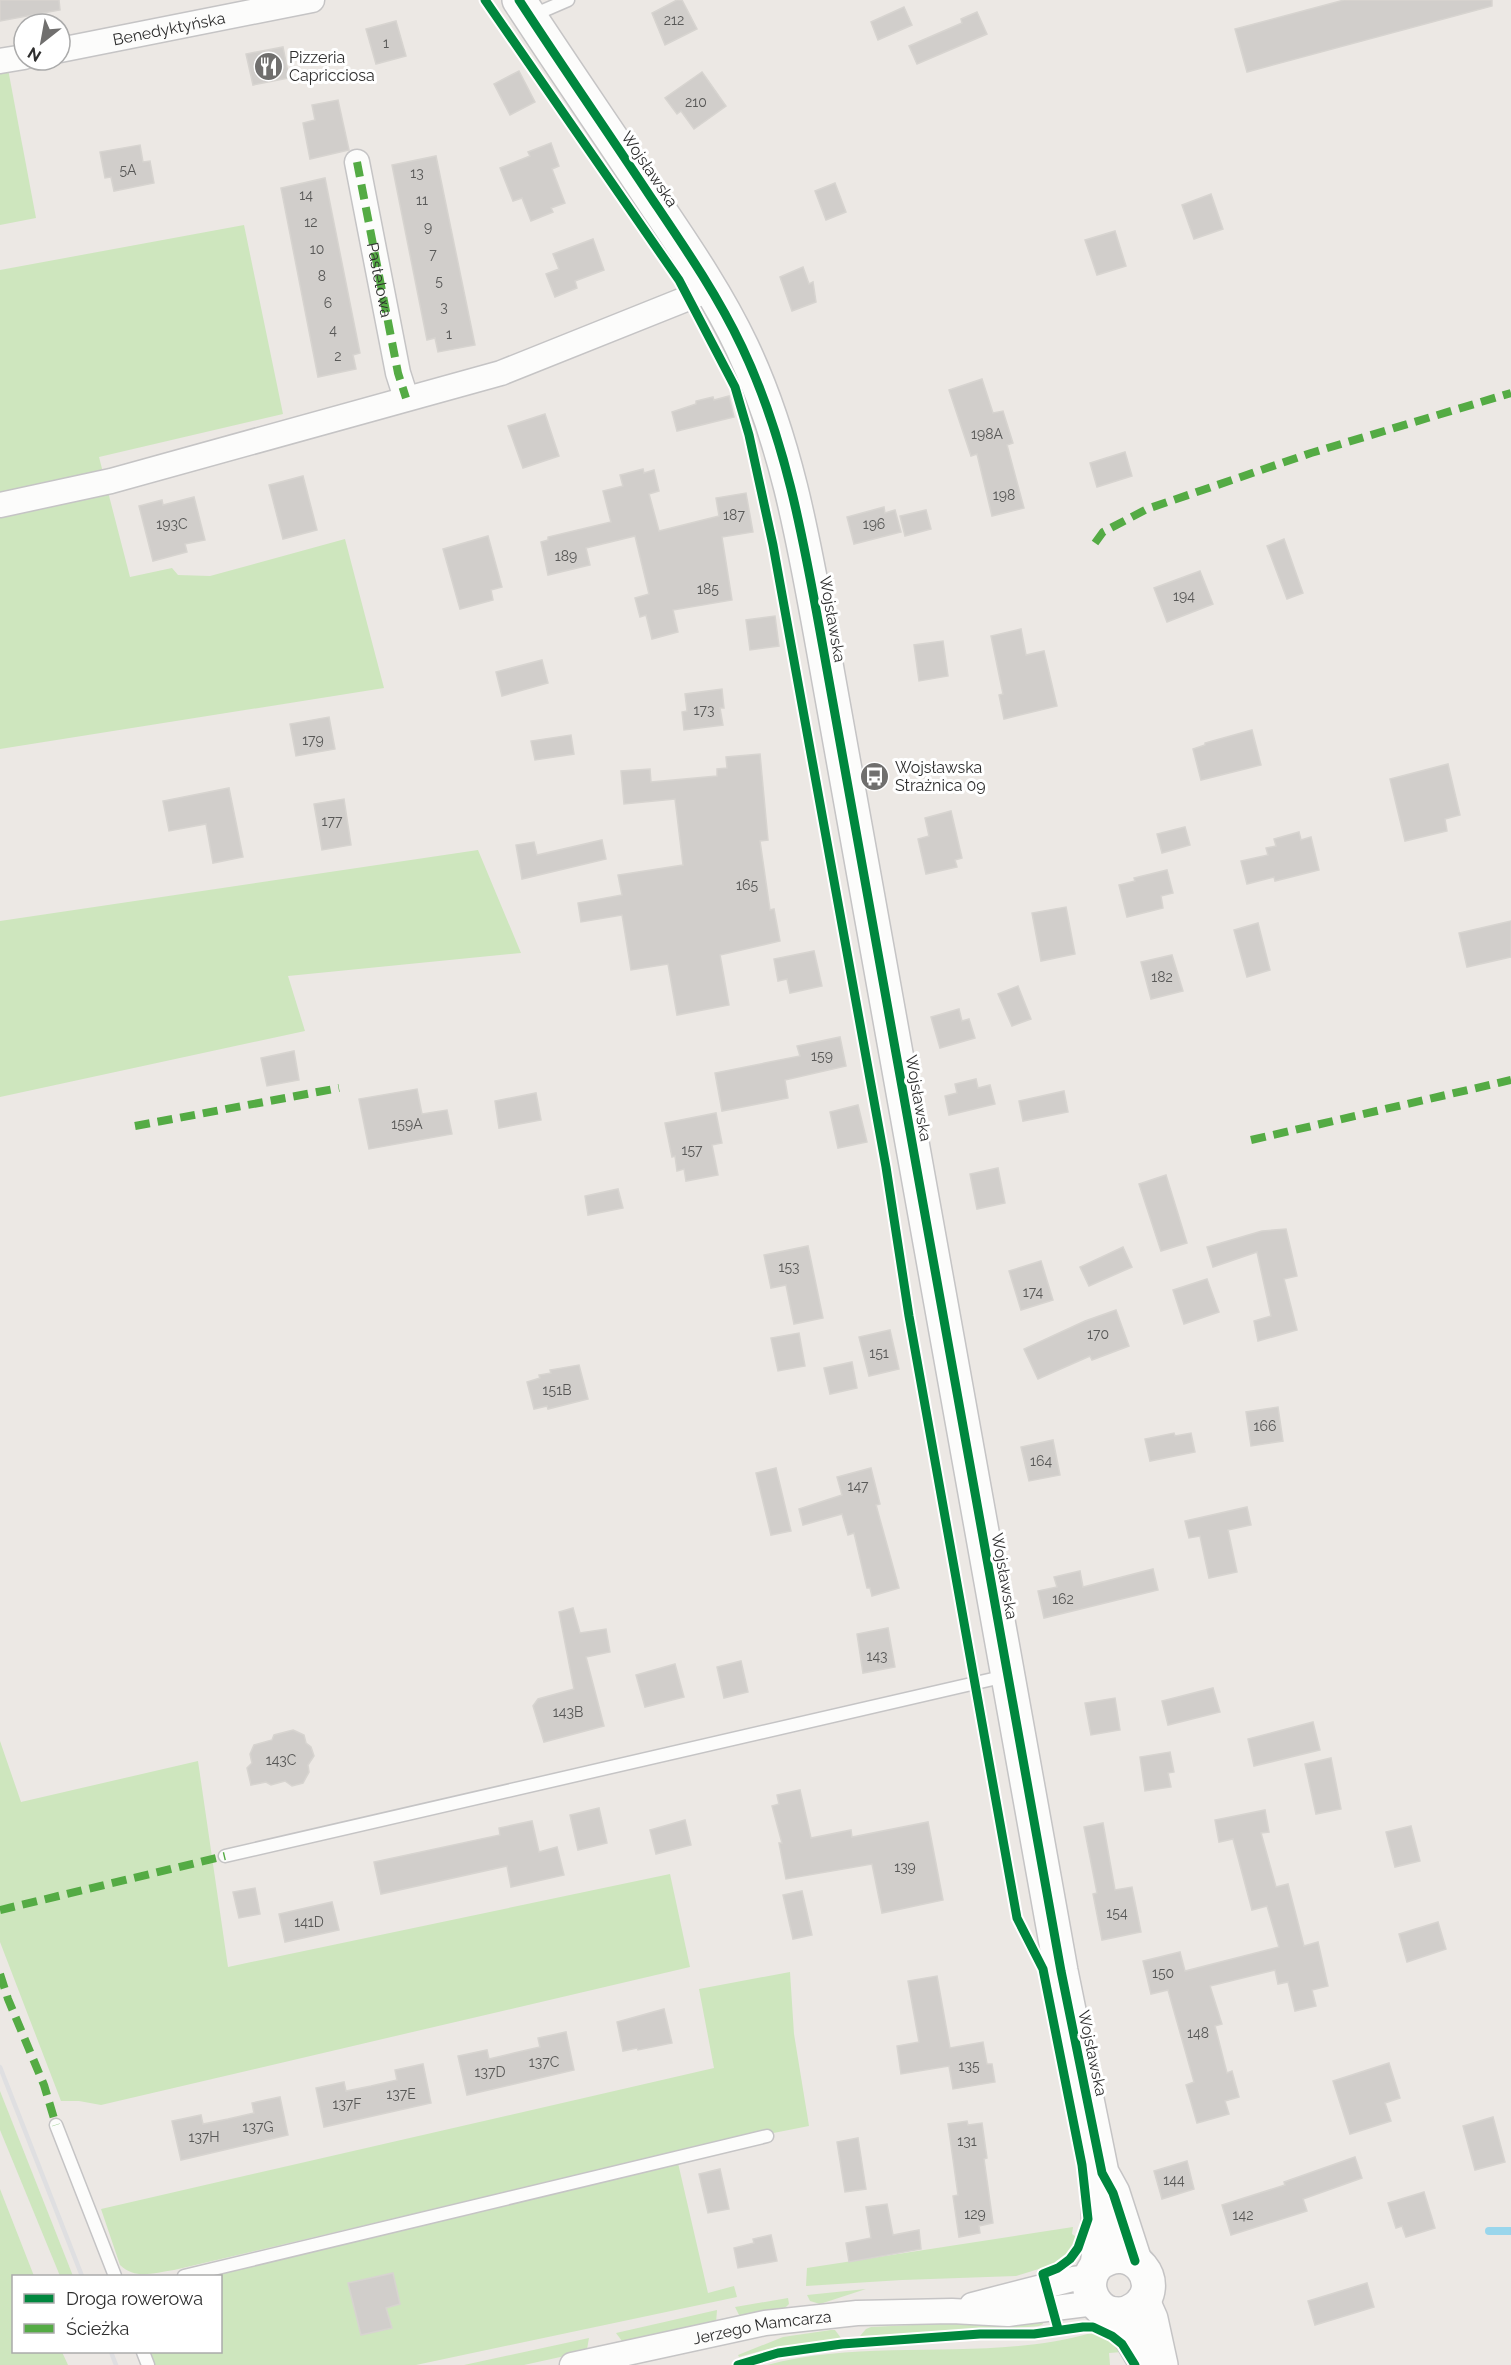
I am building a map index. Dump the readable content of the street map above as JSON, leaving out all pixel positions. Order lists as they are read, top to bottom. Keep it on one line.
{"streets":{"street":["Benedyktyńska","Wojsławska","Pastelowa","Jerzego Mamcarza"]},"crossings":[["Wojsławska","Jerzego Mamcarza"]],"places":{"restaurant":["Pizzeria Capricciosa"],"bus stop":["Wojsławska Strażnica 09"]},"house_numbers":["212","1","210","5A","13","14","11","12","9","10","7","8","5","6","3","4","1","2","198A","198","187","193C","196","189","185","194","173","179","177","165","182","159","159A","157","153","174","170","151","151B","166","164","147","162","143","143B","143C","139","154","141D","150","148","137C","135","137D","137E","137F","137G","137H","131","144","129","142"],"legend":["Droga rowerowa","Ścieżka"],"north":"bottom left"}
